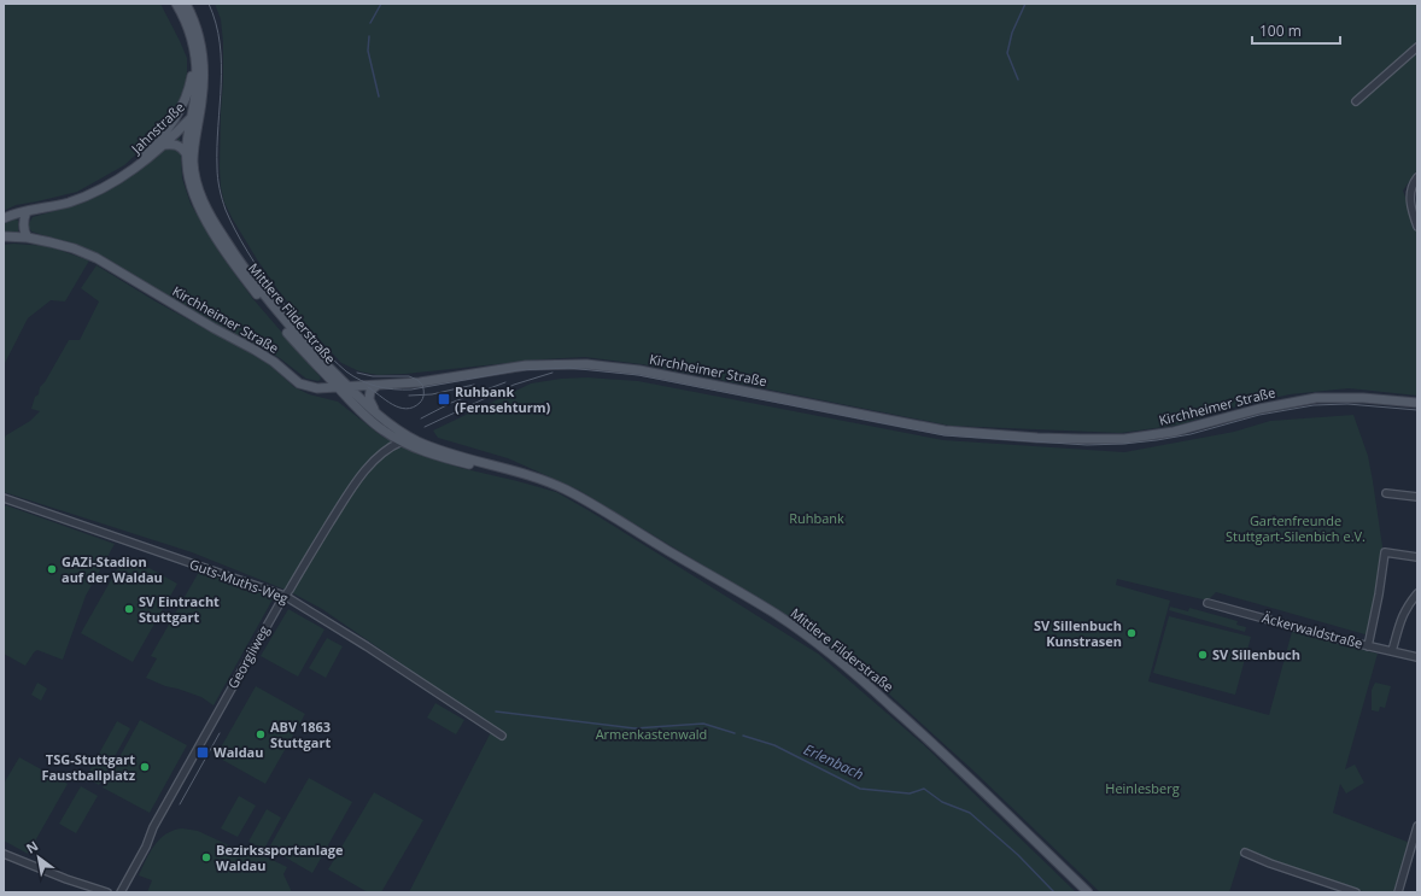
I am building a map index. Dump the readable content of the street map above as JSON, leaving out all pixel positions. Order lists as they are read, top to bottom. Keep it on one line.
{"streets":{"main road":["Jahnstraße","Mittlere Filderstraße","Kirchheimer Straße"],"street":["Guts-Muths-Weg","Äckerwaldstraße","Georgiiweg"]},"crossings":[["Jahnstraße","Mittlere Filderstraße"],["Mittlere Filderstraße","Kirchheimer Straße"],["Mittlere Filderstraße","Georgiiweg"],["Guts-Muths-Weg","Georgiiweg"]],"water":["Erlenbach"],"parks":["Ruhbank","Gartenfreunde Stuttgart-Silenbich e.V.","Armenkastenwald","Heinlesberg"],"places":{"transit":["Ruhbank (Fernsehturm)","Waldau"],"other":["GAZi-Stadion auf der Waldau","SV Eintracht Stuttgart","SV Sillenbuch Kunstrasen","SV Sillenbuch","ABV 1863 Stuttgart","TSG-Stuttgart Faustballplatz","Bezirkssportanlage Waldau"]},"scale_bar":"100 m","north":"top left"}
